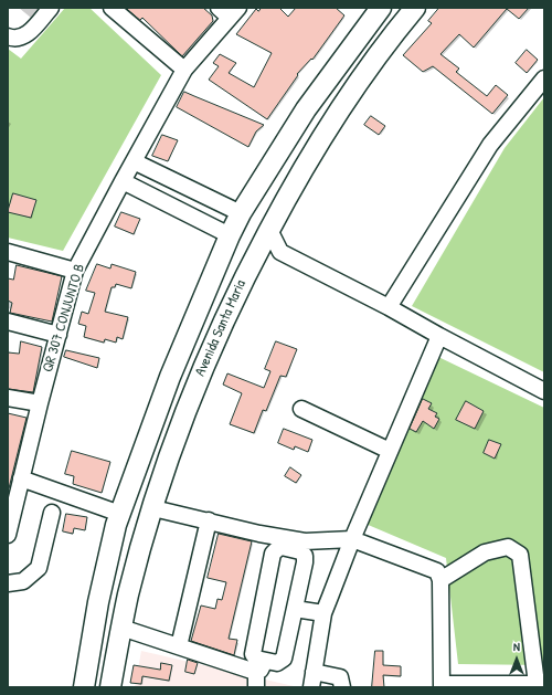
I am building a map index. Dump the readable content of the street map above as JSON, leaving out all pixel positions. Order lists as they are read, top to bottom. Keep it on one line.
{"streets":{"main road":["Avenida Santa Maria"],"street":["QR 307 CONJUNTO B"]},"north":"top"}
